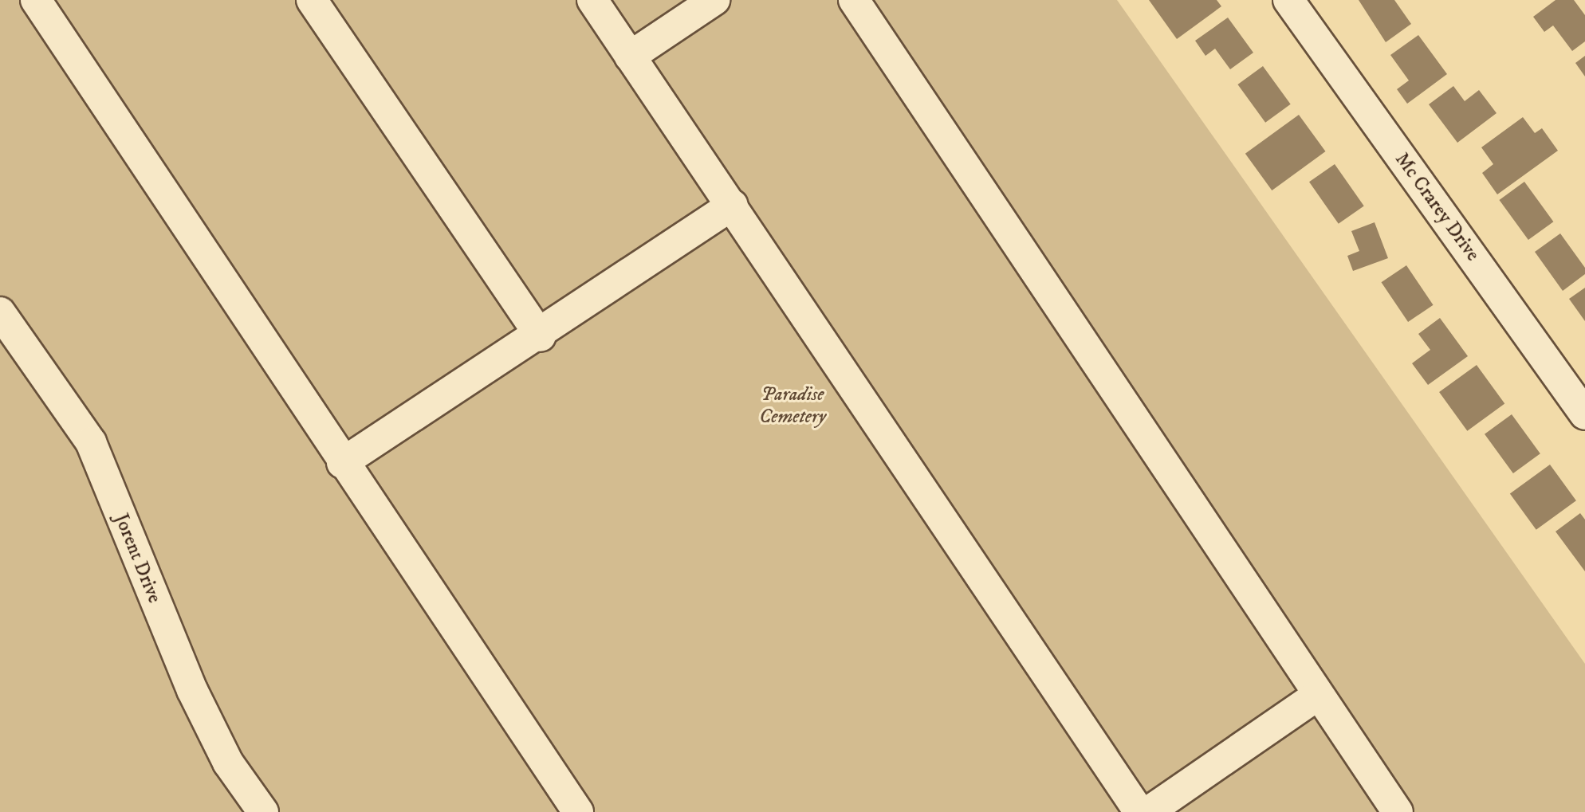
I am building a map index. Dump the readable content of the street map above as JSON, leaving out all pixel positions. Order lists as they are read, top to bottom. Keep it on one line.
{"streets":{"street":["Mc Crarey Drive","Jorent Drive"]},"parks":["Paradise Cemetery"]}
